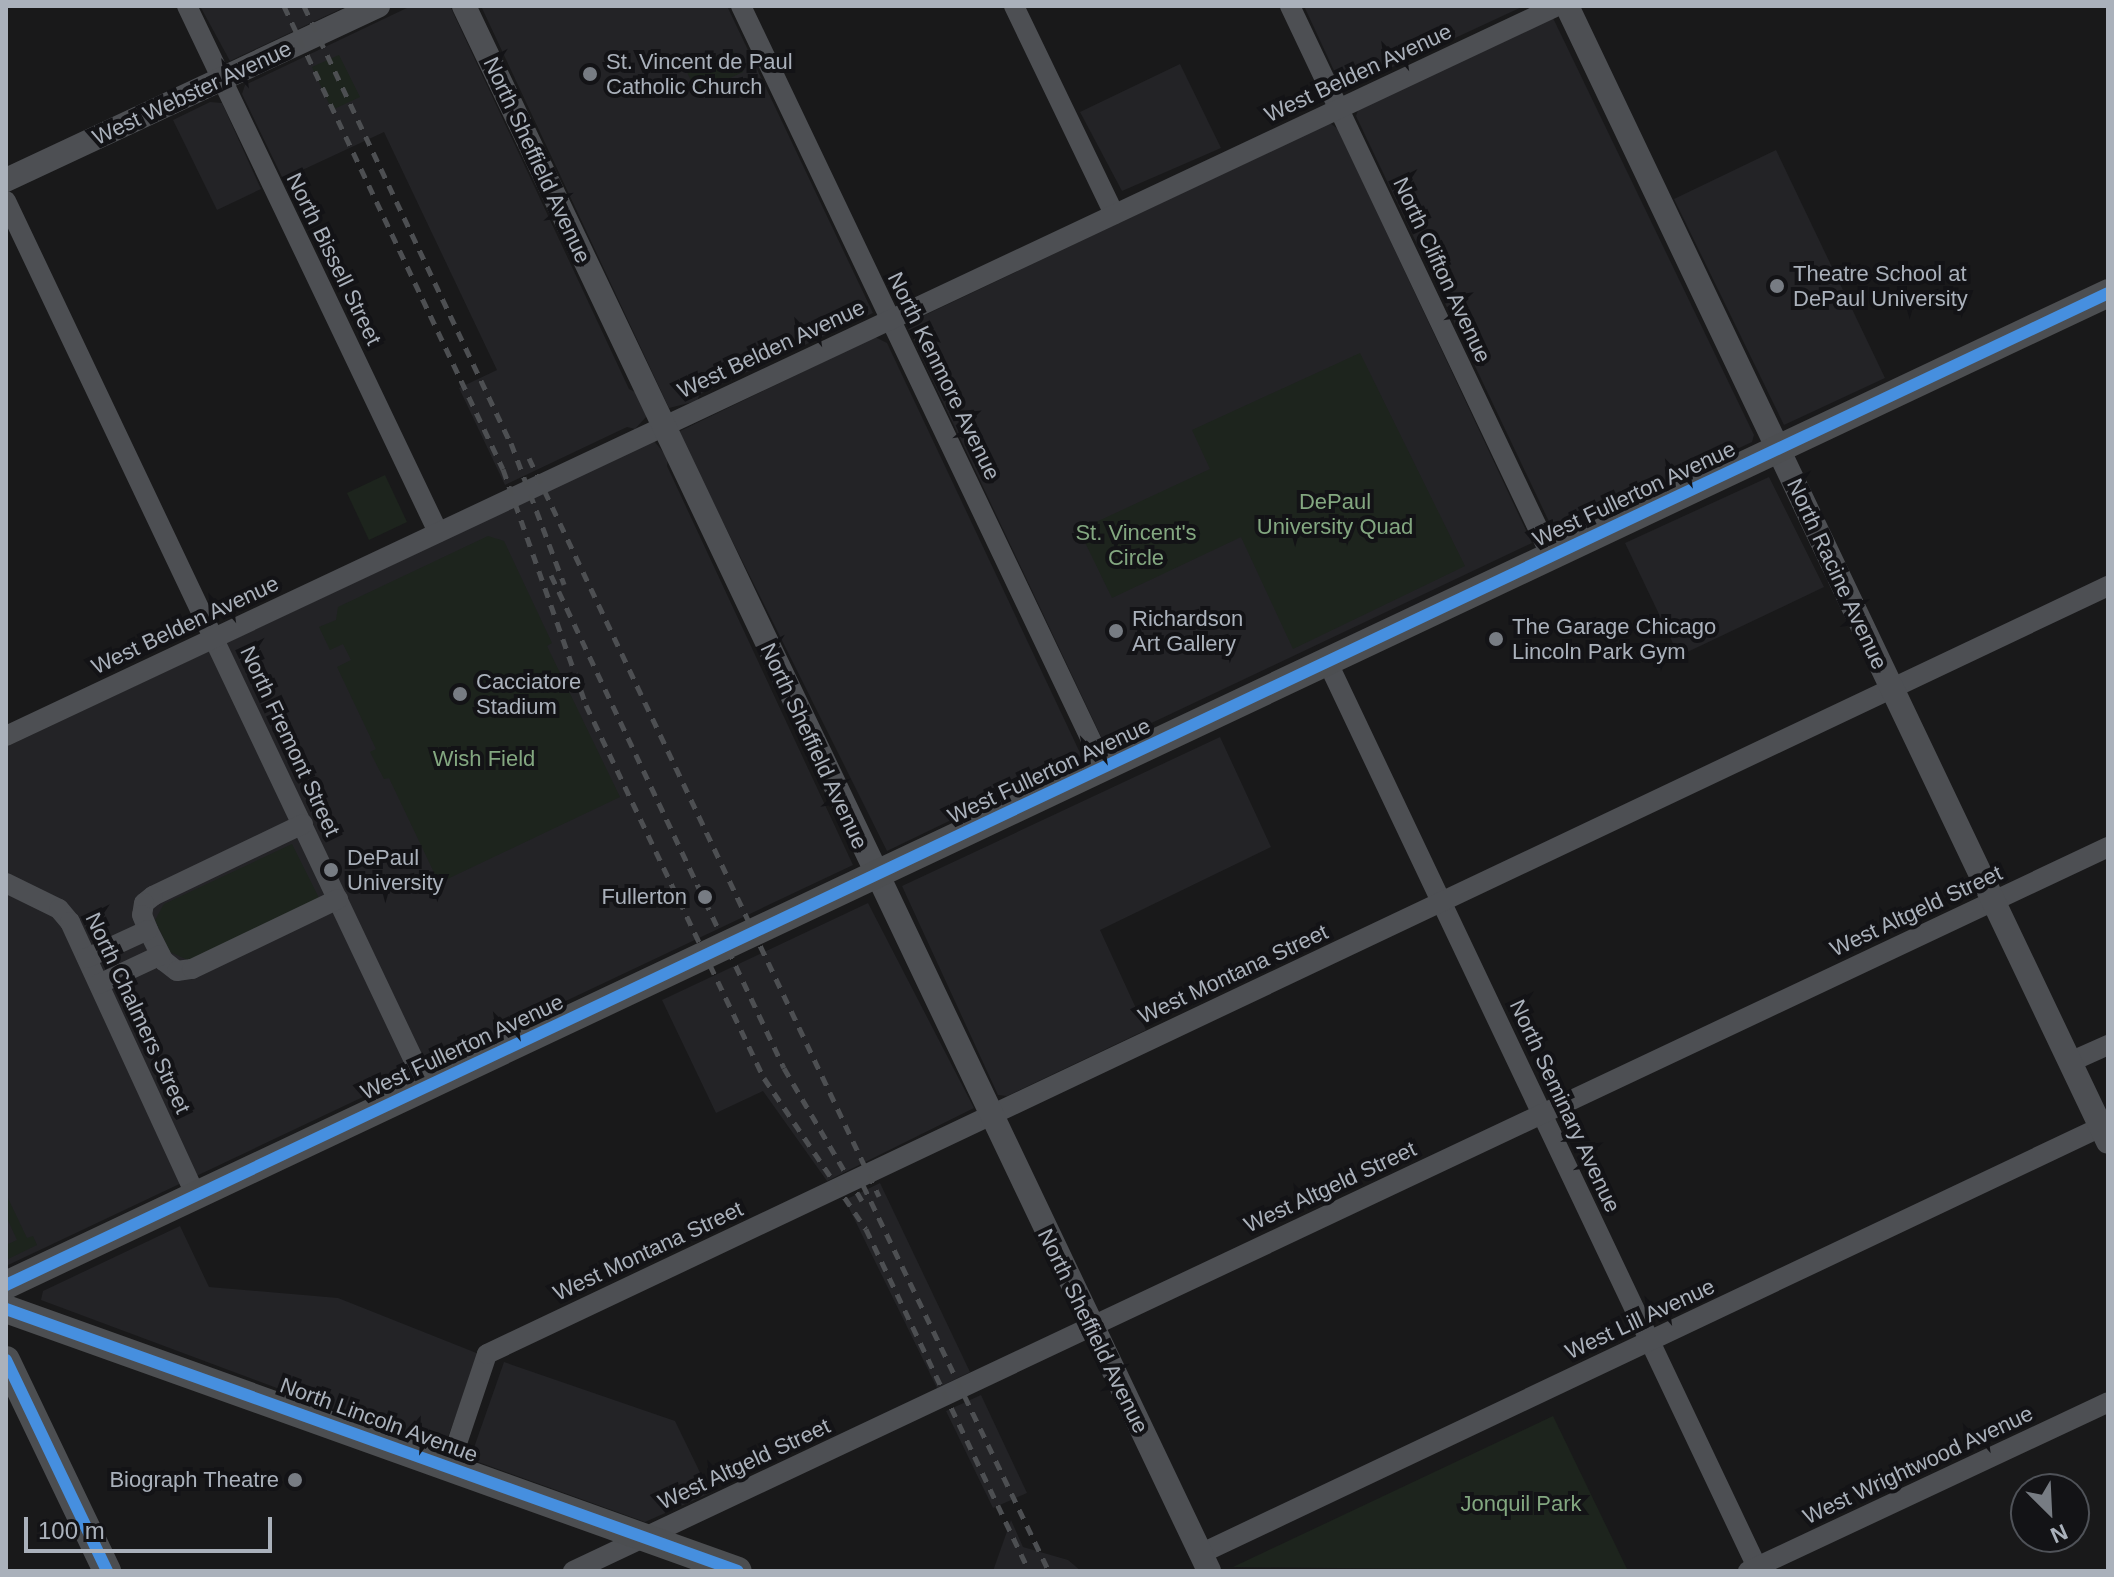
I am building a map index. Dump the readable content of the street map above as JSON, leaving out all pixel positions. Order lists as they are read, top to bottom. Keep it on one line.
{"streets":{"main road":["West Fullerton Avenue","North Lincoln Avenue"],"street":["West Belden Avenue","West Webster Avenue","North Sheffield Avenue","North Bissell Street","North Clifton Avenue","North Kenmore Avenue","North Racine Avenue","North Fremont Street","West Altgeld Street","West Montana Street","North Chalmers Street","North Seminary Avenue","West Lill Avenue","West Wrightwood Avenue"]},"crossings":[["West Belden Avenue","North Sheffield Avenue"],["West Belden Avenue","North Bissell Street"],["West Belden Avenue","North Clifton Avenue"],["West Belden Avenue","North Kenmore Avenue"],["West Belden Avenue","North Fremont Street"],["West Webster Avenue","North Bissell Street"],["North Sheffield Avenue","West Fullerton Avenue"],["North Sheffield Avenue","West Altgeld Street"],["North Sheffield Avenue","West Montana Street"],["North Sheffield Avenue","West Lill Avenue"],["North Clifton Avenue","West Fullerton Avenue"],["North Kenmore Avenue","West Fullerton Avenue"],["West Fullerton Avenue","North Racine Avenue"],["West Fullerton Avenue","North Fremont Street"],["West Fullerton Avenue","North Chalmers Street"],["West Fullerton Avenue","North Seminary Avenue"],["North Racine Avenue","West Altgeld Street"],["North Racine Avenue","West Montana Street"],["North Racine Avenue","West Lill Avenue"],["West Altgeld Street","North Seminary Avenue"],["West Altgeld Street","North Lincoln Avenue"],["West Montana Street","North Seminary Avenue"],["West Montana Street","North Lincoln Avenue"],["North Seminary Avenue","West Lill Avenue"],["North Seminary Avenue","West Wrightwood Avenue"]],"parks":["DePaul University Quad","St. Vincent's Circle","Wish Field","Jonquil Park"],"places":["St. Vincent de Paul Catholic Church","Theatre School at DePaul University","Richardson Art Gallery","The Garage Chicago Lincoln Park Gym","Cacciatore Stadium","DePaul University","Fullerton","Biograph Theatre"],"scale_bar":"100 m","north":"bottom right"}
